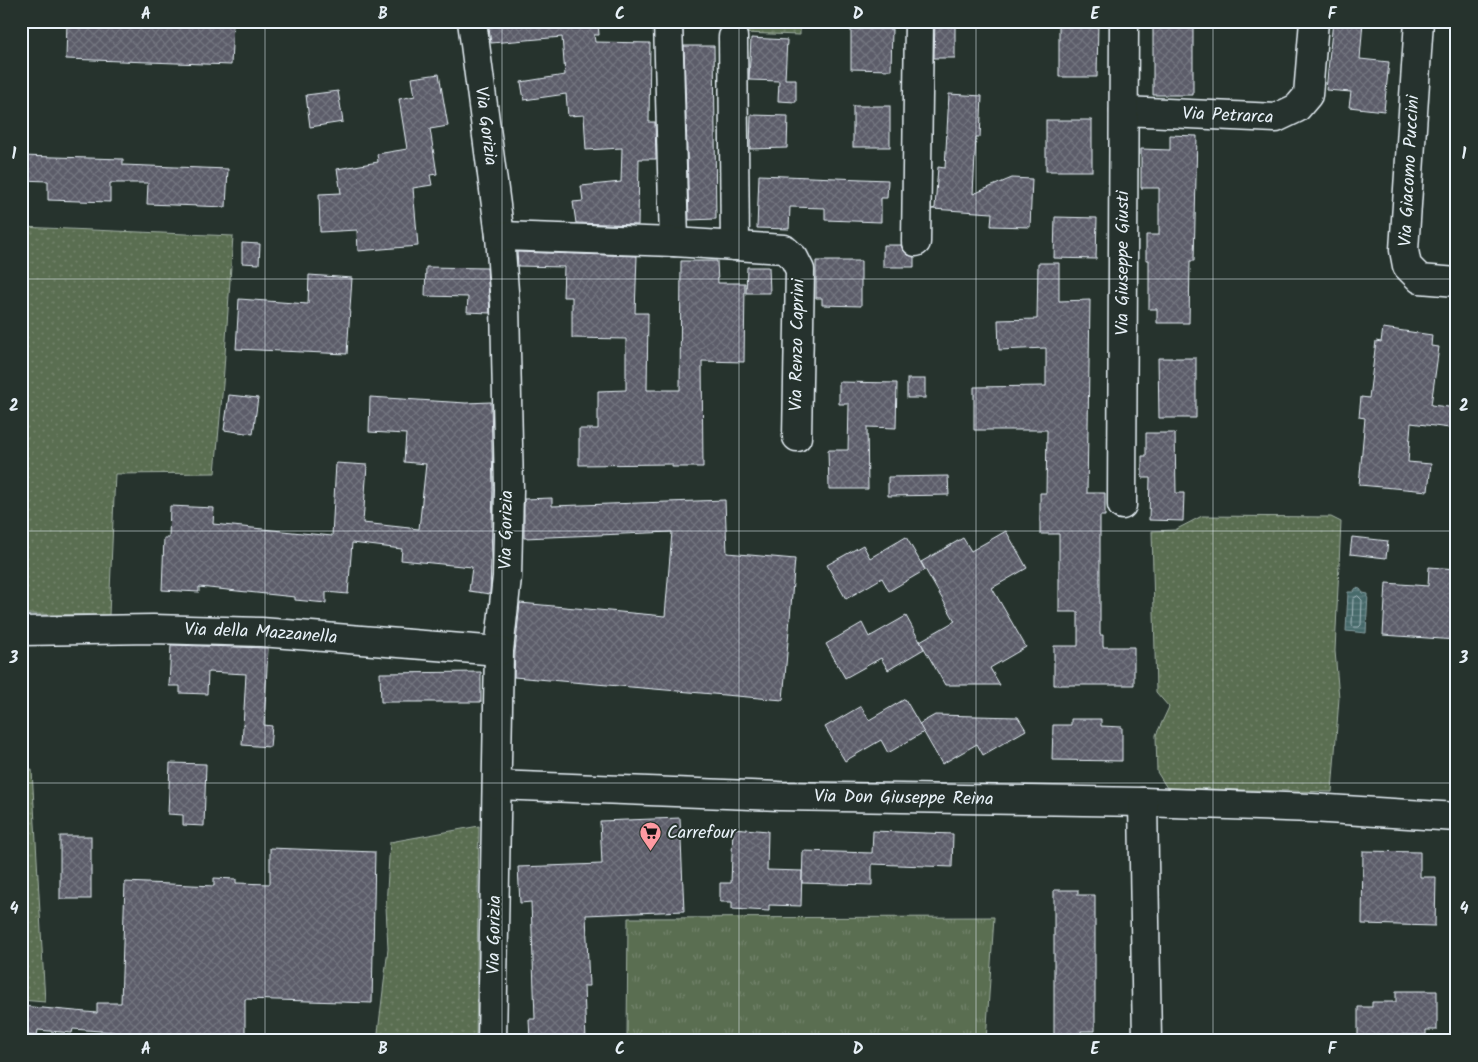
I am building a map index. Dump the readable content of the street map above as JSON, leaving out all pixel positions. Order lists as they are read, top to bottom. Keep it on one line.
{"streets":{"street":["Via Petrarca","Via Gorizia","Via Giacomo Puccini","Via Giuseppe Giusti","Via Renzo Caprini","Via della Mazzanella","Via Don Giuseppe Reina"]},"crossings":[["Via Petrarca","Via Giuseppe Giusti"],["Via Gorizia","Via Renzo Caprini"],["Via Gorizia","Via della Mazzanella"],["Via Gorizia","Via Don Giuseppe Reina"]],"places":{"supermarket":["Carrefour"]},"grid":{"columns":["A","B","C","D","E","F"],"rows":["1","2","3","4"]}}
